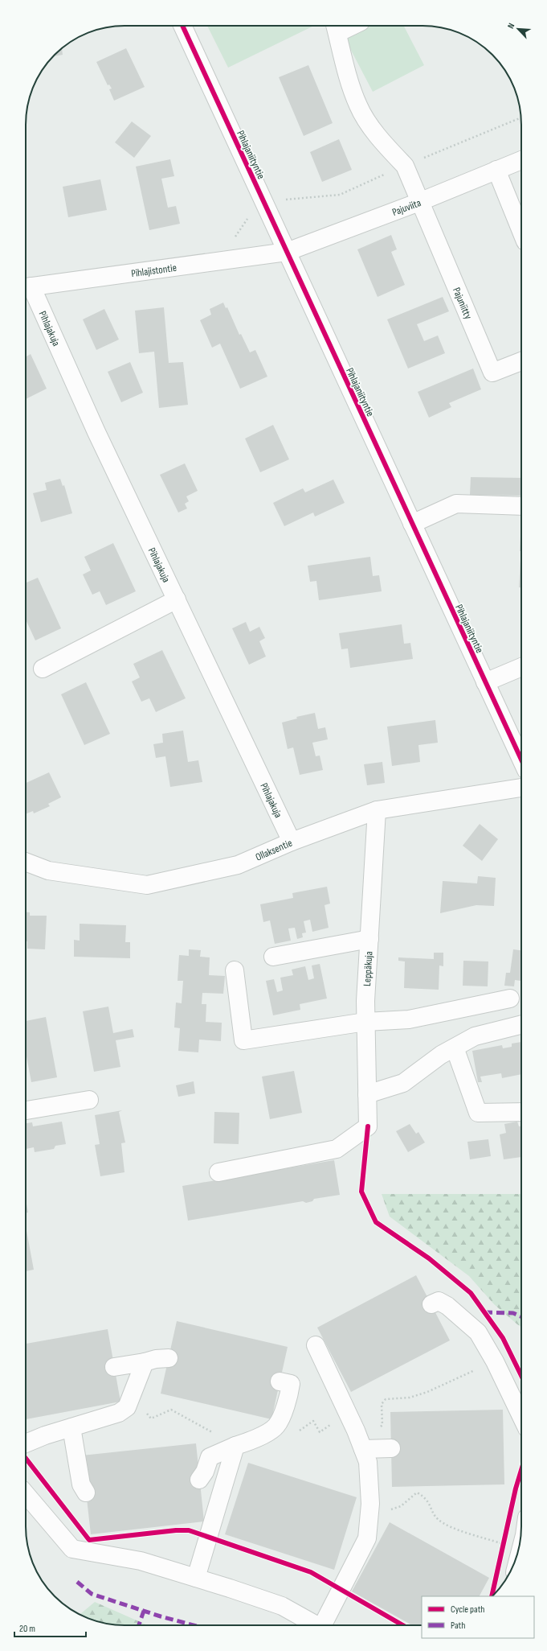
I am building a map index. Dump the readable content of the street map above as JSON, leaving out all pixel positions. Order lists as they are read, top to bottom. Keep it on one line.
{"streets":{"street":["Pihlajaniityntie","Pajuviita","Pihlajistontie","Pajuniitty","Pihlajakuja","Ollaksentie","Leppäkuja"]},"crossings":[["Pihlajaniityntie","Pajuviita"],["Pihlajaniityntie","Pihlajistontie"],["Pajuviita","Pihlajistontie"],["Pajuviita","Pajuniitty"],["Pihlajistontie","Pihlajakuja"],["Pihlajakuja","Ollaksentie"],["Ollaksentie","Leppäkuja"]],"legend":["Cycle path","Path"],"scale_bar":"20 m","north":"top left"}
